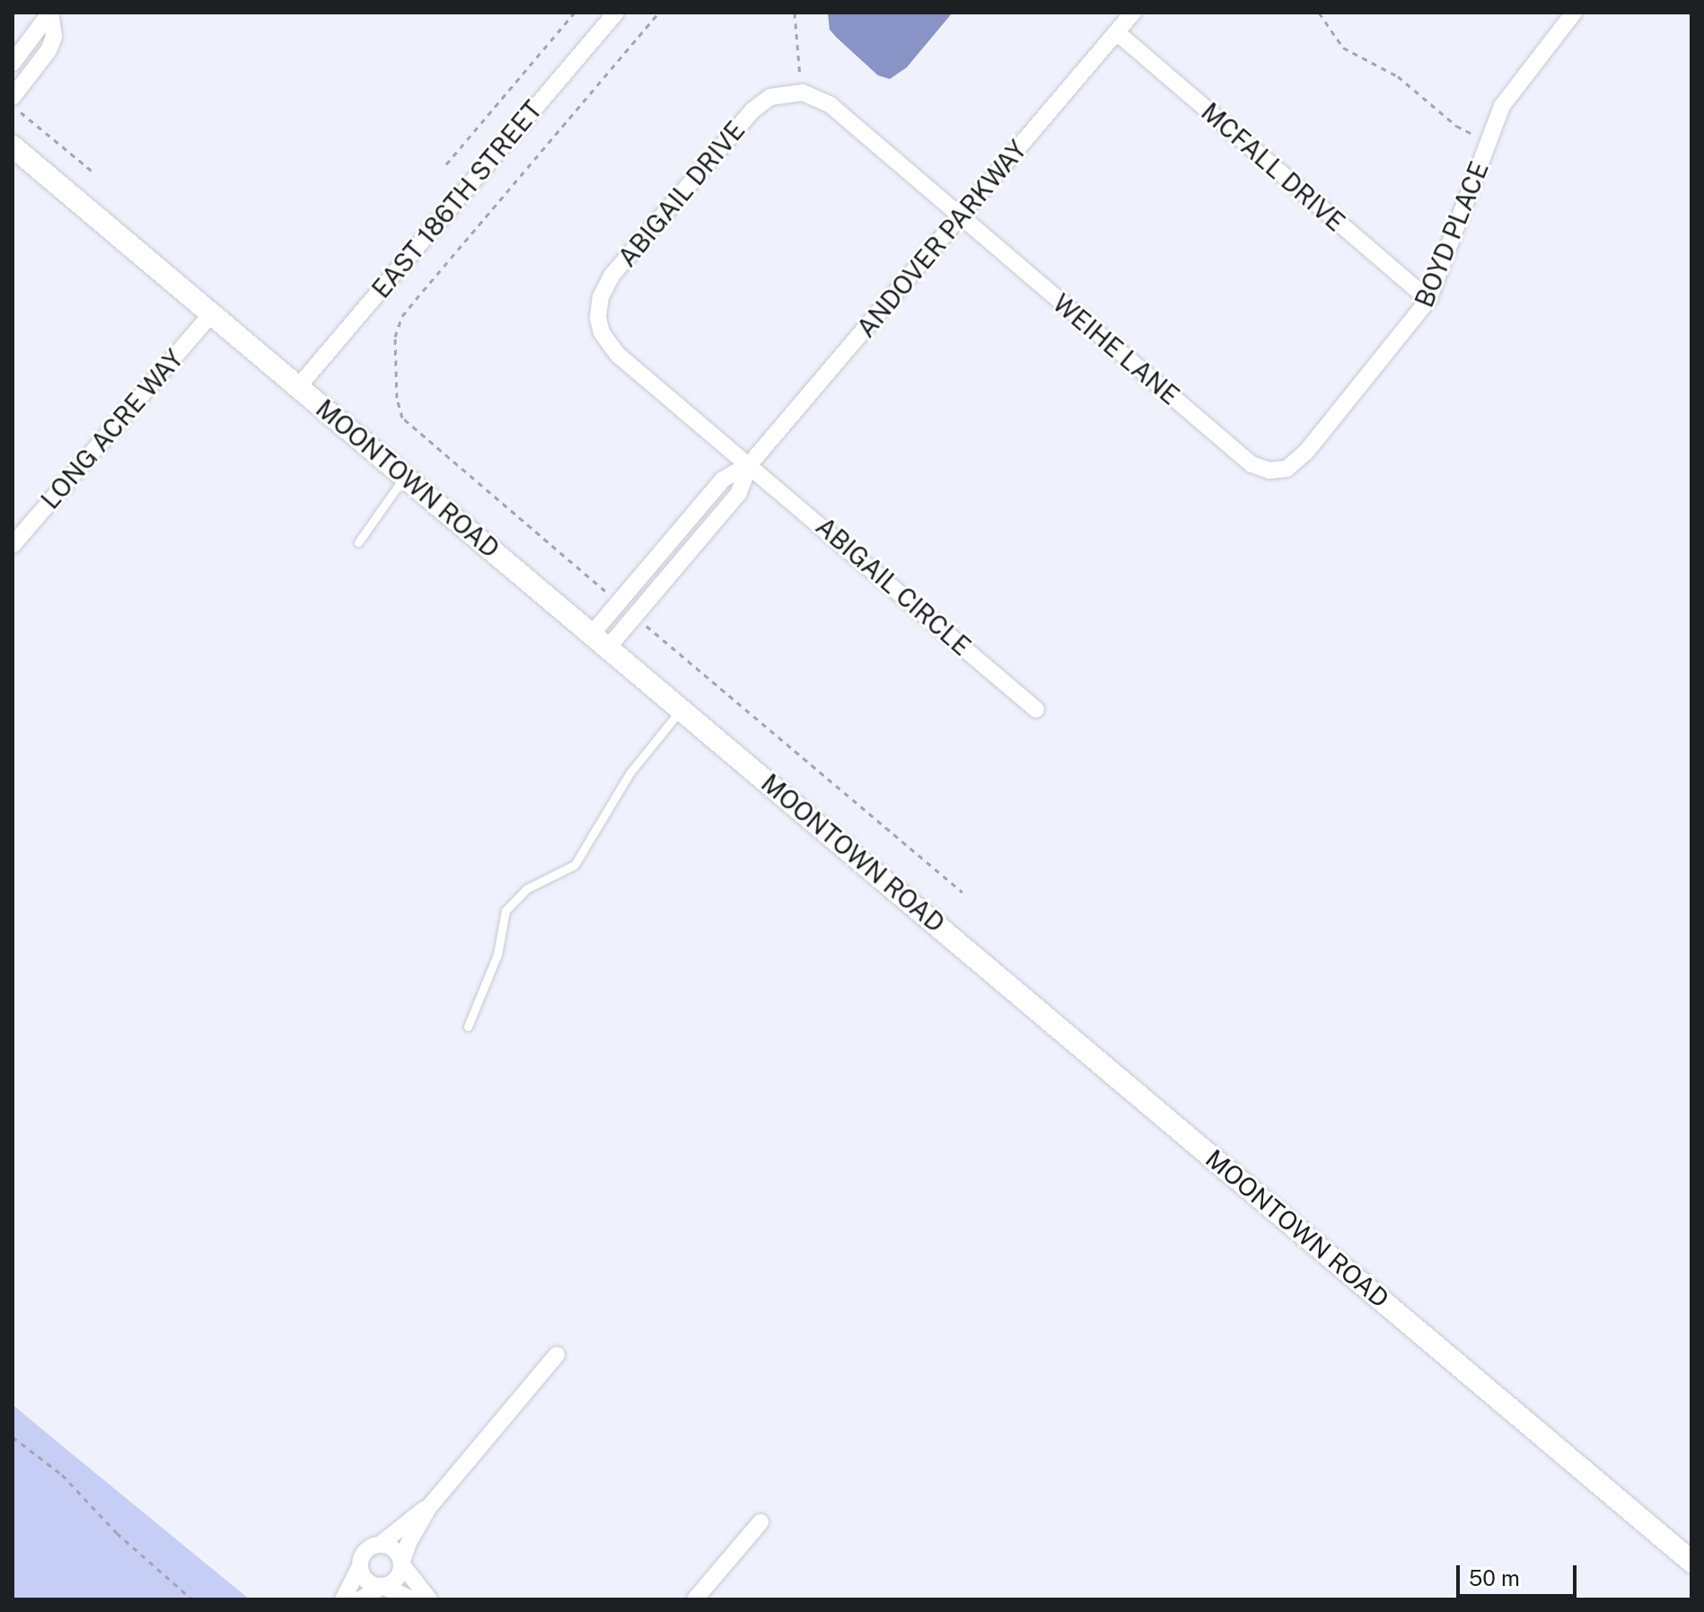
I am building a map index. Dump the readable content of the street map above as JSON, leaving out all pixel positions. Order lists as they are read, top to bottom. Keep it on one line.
{"streets":{"street":["MCFALL DRIVE","ABIGAIL DRIVE","EAST 186TH STREET","BOYD PLACE","ANDOVER PARKWAY","WEIHE LANE","LONG ACRE WAY","MOONTOWN ROAD","ABIGAIL CIRCLE"]},"crossings":[["MCFALL DRIVE","BOYD PLACE"],["MCFALL DRIVE","ANDOVER PARKWAY"],["ABIGAIL DRIVE","ANDOVER PARKWAY"],["ABIGAIL DRIVE","ABIGAIL CIRCLE"],["EAST 186TH STREET","MOONTOWN ROAD"],["BOYD PLACE","WEIHE LANE"],["ANDOVER PARKWAY","WEIHE LANE"],["ANDOVER PARKWAY","MOONTOWN ROAD"],["ANDOVER PARKWAY","ABIGAIL CIRCLE"],["LONG ACRE WAY","MOONTOWN ROAD"]],"scale_bar":"50 m"}
